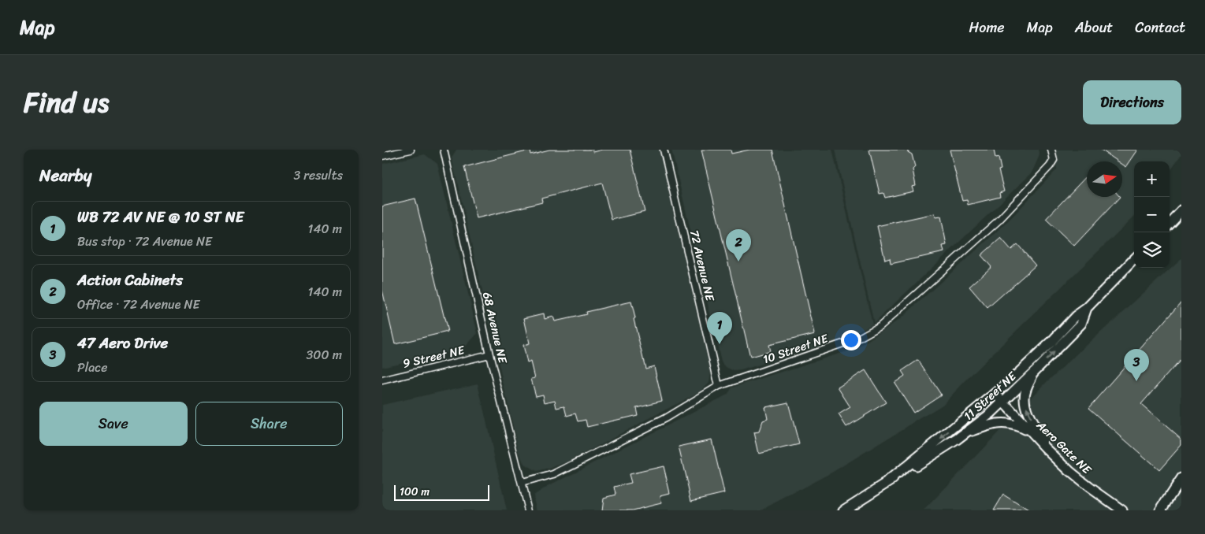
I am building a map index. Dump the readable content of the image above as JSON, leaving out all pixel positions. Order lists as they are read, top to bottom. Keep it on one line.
{"streets":{"street":["72 Avenue NE","68 Avenue NE","10 Street NE","9 Street NE","11 Street NE","Aero Gate NE"]},"crossings":[["72 Avenue NE","10 Street NE"],["68 Avenue NE","10 Street NE"],["68 Avenue NE","9 Street NE"],["11 Street NE","Aero Gate NE"]],"scale_bar":"100 m","north":"right","page":{"header":"Map","nav":["Home","Map","About","Contact"],"title":"Find us","buttons":["Directions",["Save","Share"]],"heading":["Nearby","3 results"],"map_buttons":["+","−"],"list":[{"mark":"1","name":"WB 72 AV NE @ 10 ST NE","note":"Bus stop · 72 Avenue NE","value":"140 m"},{"mark":"2","name":"Action Cabinets","note":"Office · 72 Avenue NE","value":"140 m"},{"mark":"3","name":"47 Aero Drive","note":"Place","value":"300 m"}],"pins":["2","1","3"],"scale":"100 m"}}
